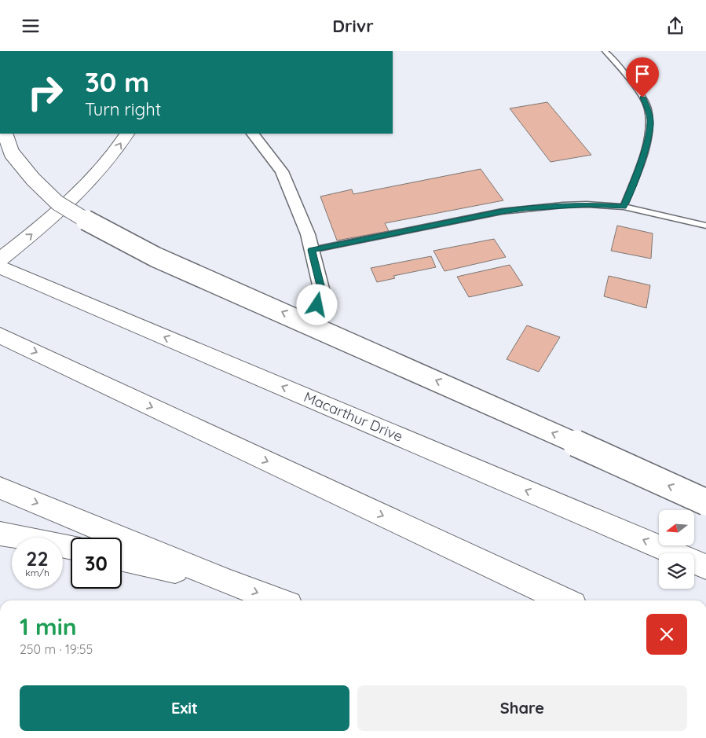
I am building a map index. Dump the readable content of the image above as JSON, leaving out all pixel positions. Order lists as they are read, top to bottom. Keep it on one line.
{"streets":{"highway":["Macarthur Drive"]},"north":"left","page":{"header":"Drivr","turn":["30 m","Turn right"],"speed":"22 km/h","limit":"30","heading":["1 min","250 m · 19:55"],"buttons":["Exit","Share"]}}
